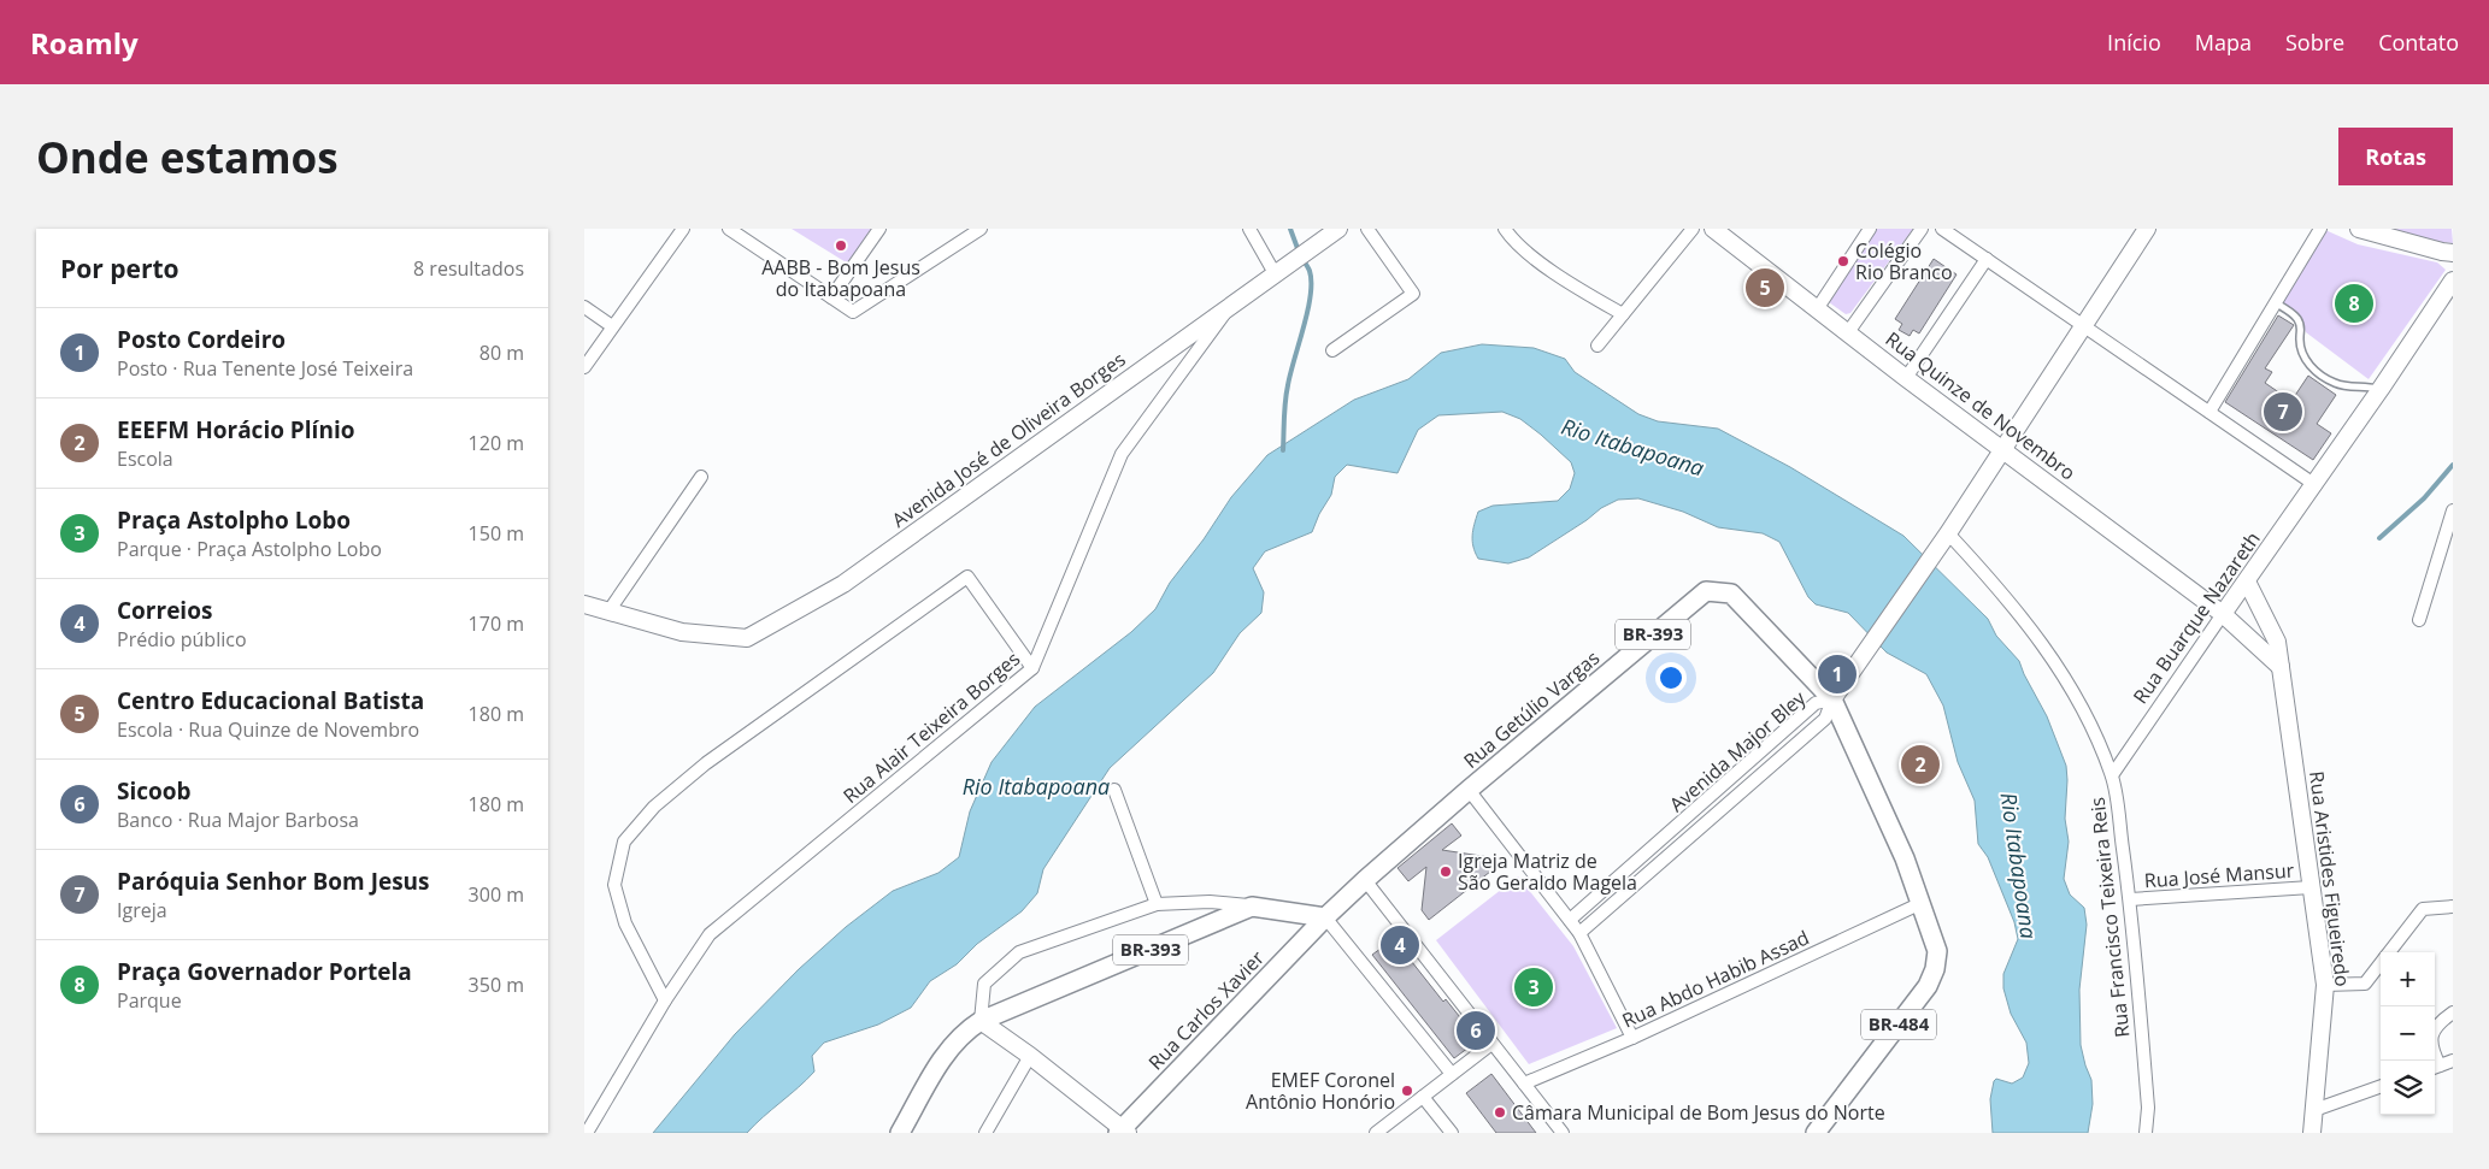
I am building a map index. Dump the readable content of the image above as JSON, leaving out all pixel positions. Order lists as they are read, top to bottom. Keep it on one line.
{"streets":{"main road":["Rua Quinze de Novembro","Avenida José de Oliveira Borges","Rua Buarque Nazareth","BR-393","Rua Getúlio Vargas","Rua Aristides Figueiredo","Rua Carlos Xavier","BR-484"],"street":["Rua Alair Teixeira Borges","Avenida Major Bley","Rua José Mansur","Rua Francisco Teixeira Reis","Rua Abdo Habib Assad"]},"crossings":[["Rua Quinze de Novembro","Rua Buarque Nazareth"],["Avenida José de Oliveira Borges","Rua Alair Teixeira Borges"],["Rua Buarque Nazareth","Rua Aristides Figueiredo"],["Rua Buarque Nazareth","Rua Francisco Teixeira Reis"],["BR-393","Rua Getúlio Vargas"],["BR-393","Rua Carlos Xavier"],["Rua Getúlio Vargas","Avenida Major Bley"],["Rua Getúlio Vargas","BR-484"],["Avenida Major Bley","BR-484"],["Rua José Mansur","Rua Aristides Figueiredo"],["Rua José Mansur","Rua Francisco Teixeira Reis"],["Rua Abdo Habib Assad","BR-484"]],"water":["Rio Itabapoana"],"places":["AABB - Bom Jesus do Itabapoana","Colégio Rio Branco","Igreja Matriz de São Geraldo Magela","EMEF Coronel Antônio Honório","Câmara Municipal de Bom Jesus do Norte"],"page":{"header":"Roamly","nav":["Início","Mapa","Sobre","Contato"],"buttons":"Rotas","title":"Onde estamos","heading":["Por perto","8 resultados"],"pins":["5","8","7","1","2","4","3","6"],"list":[{"mark":"1","name":"Posto Cordeiro","note":"Posto · Rua Tenente José Teixeira","value":"80 m"},{"mark":"2","name":"EEEFM Horácio Plínio","note":"Escola","value":"120 m"},{"mark":"3","name":"Praça Astolpho Lobo","note":"Parque · Praça Astolpho Lobo","value":"150 m"},{"mark":"4","name":"Correios","note":"Prédio público","value":"170 m"},{"mark":"5","name":"Centro Educacional Batista","note":"Escola · Rua Quinze de Novembro","value":"180 m"},{"mark":"6","name":"Sicoob","note":"Banco · Rua Major Barbosa","value":"180 m"},{"mark":"7","name":"Paróquia Senhor Bom Jesus","note":"Igreja","value":"300 m"},{"mark":"8","name":"Praça Governador Portela","note":"Parque","value":"350 m"}],"map_buttons":["+","−"]}}
